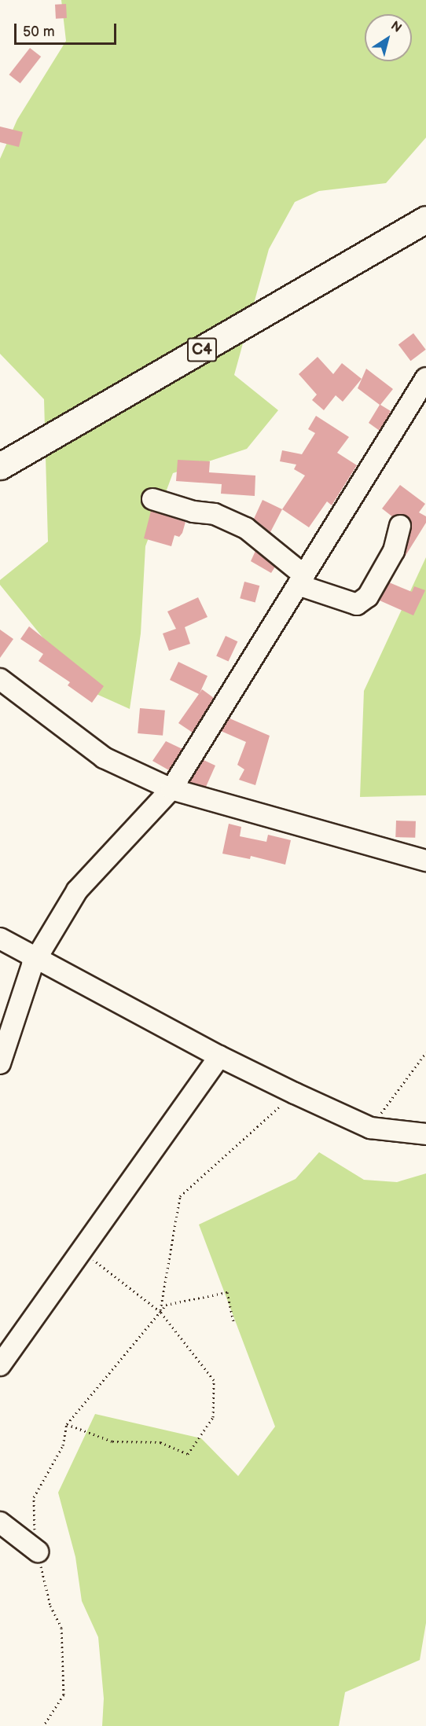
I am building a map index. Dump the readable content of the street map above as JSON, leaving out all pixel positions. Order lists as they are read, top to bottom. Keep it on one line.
{"streets":{"highway":["C4"]},"scale_bar":"50 m","north":"top right"}
